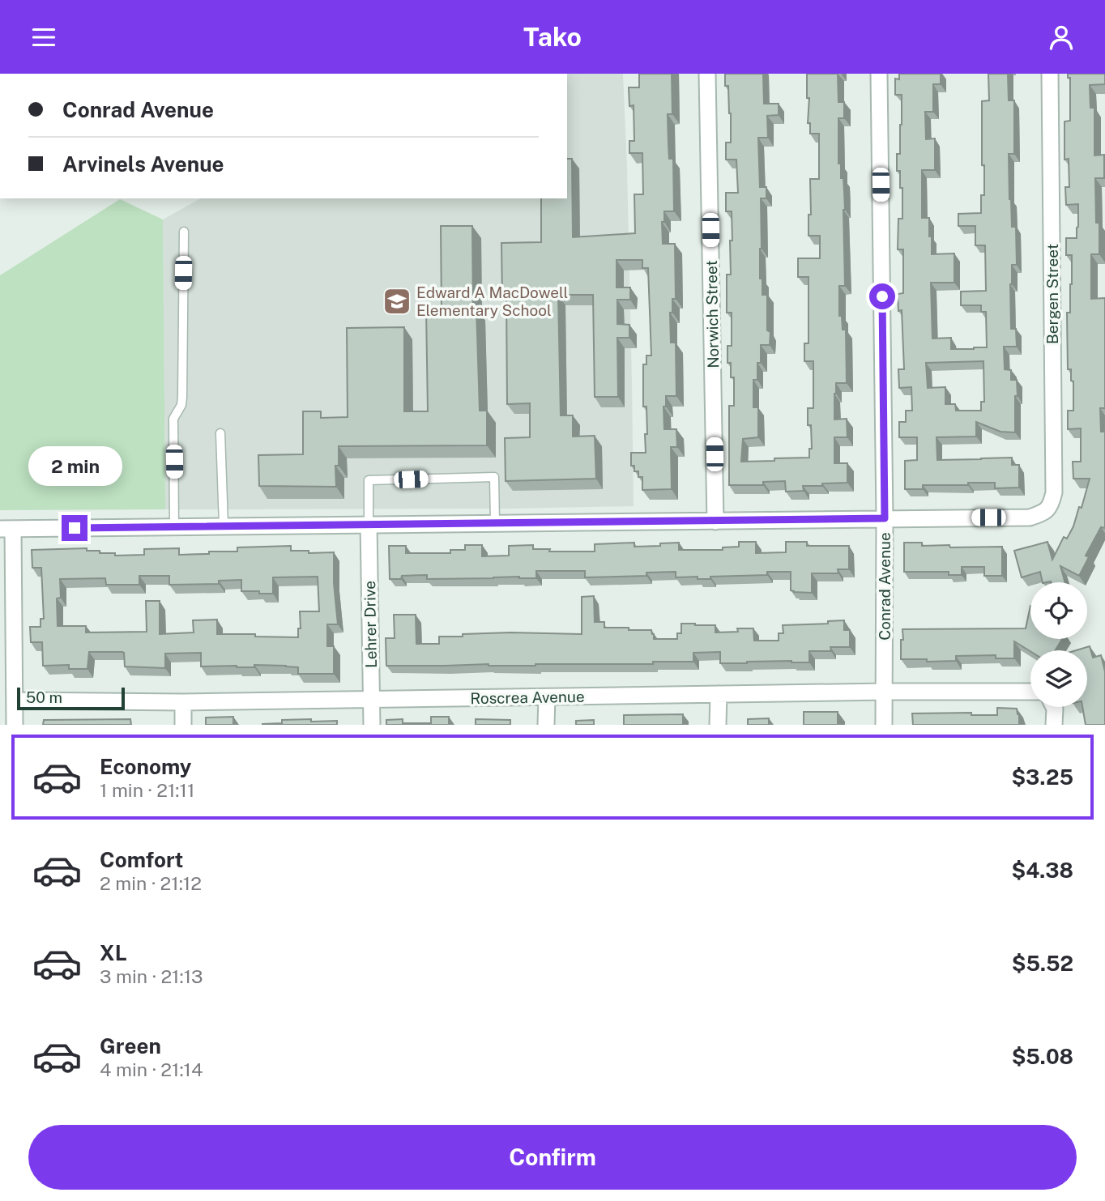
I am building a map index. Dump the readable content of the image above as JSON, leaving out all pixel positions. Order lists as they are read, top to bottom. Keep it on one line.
{"streets":{"street":["Bergen Street","Norwich Street","Conrad Avenue","Lehrer Drive","Roscrea Avenue"]},"crossings":[["Bergen Street","Conrad Avenue"],["Conrad Avenue","Roscrea Avenue"],["Lehrer Drive","Roscrea Avenue"]],"places":{"school or university":["Edward A MacDowell Elementary School"]},"scale_bar":"50 m","page":{"header":"Tako","banner":["Conrad Avenue","Arvinels Avenue"],"bubble":"2 min","scale":"50 m","list":[{"name":"Economy","note":"1 min · 21:11","value":"$3.25"},{"name":"Comfort","note":"2 min · 21:12","value":"$4.38"},{"name":"XL","note":"3 min · 21:13","value":"$5.52"},{"name":"Green","note":"4 min · 21:14","value":"$5.08"}],"buttons":"Confirm"}}
